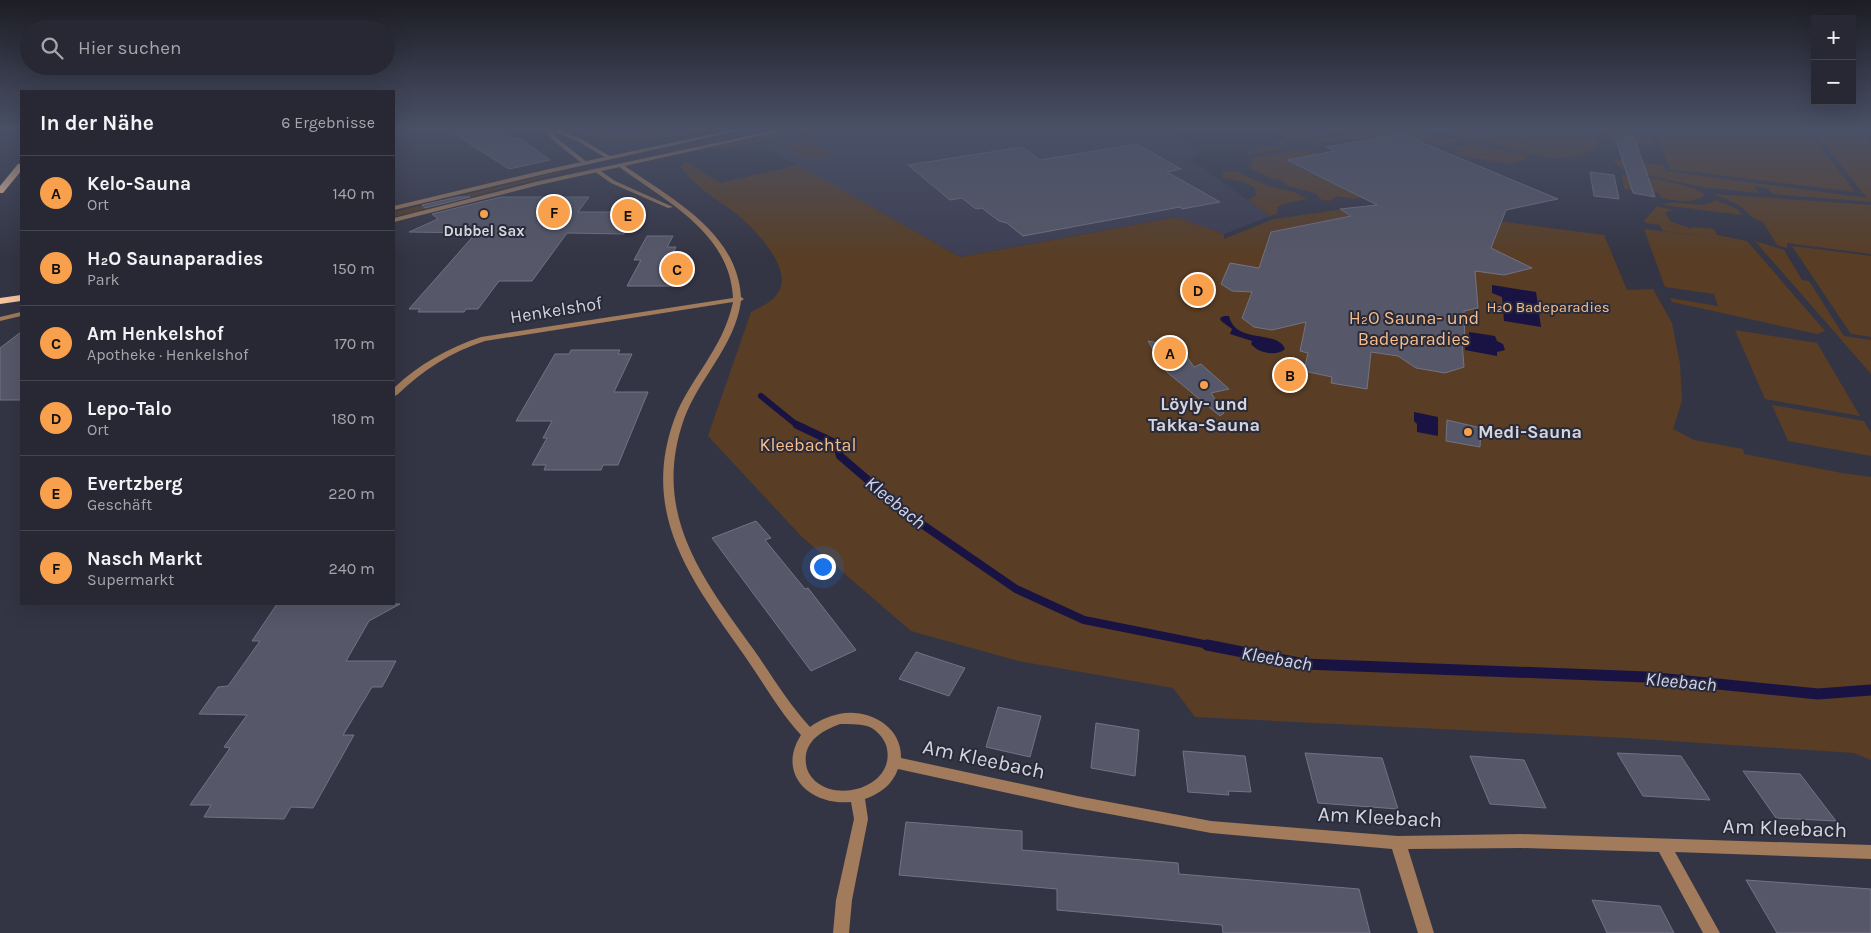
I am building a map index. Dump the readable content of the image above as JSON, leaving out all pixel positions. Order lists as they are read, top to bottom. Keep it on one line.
{"streets":{"street":["Henkelshof","Am Kleebach"]},"water":["Kleebach"],"parks":["H₂O Badeparadies","H₂O Sauna- und Badeparadies","Kleebachtal"],"places":["Dubbel Sax","Löyly- und Takka-Sauna","Medi-Sauna"],"page":{"map_buttons":["+","−"],"search":"Hier suchen","heading":["In der Nähe","6 Ergebnisse"],"list":[{"mark":"A","name":"Kelo-Sauna","note":"Ort","value":"140 m"},{"mark":"B","name":"H₂O Saunaparadies","note":"Park","value":"150 m"},{"mark":"C","name":"Am Henkelshof","note":"Apotheke · Henkelshof","value":"170 m"},{"mark":"D","name":"Lepo-Talo","note":"Ort","value":"180 m"},{"mark":"E","name":"Evertzberg","note":"Geschäft","value":"220 m"},{"mark":"F","name":"Nasch Markt","note":"Supermarkt","value":"240 m"}],"pins":["F","E","C","D","A","B"]}}
